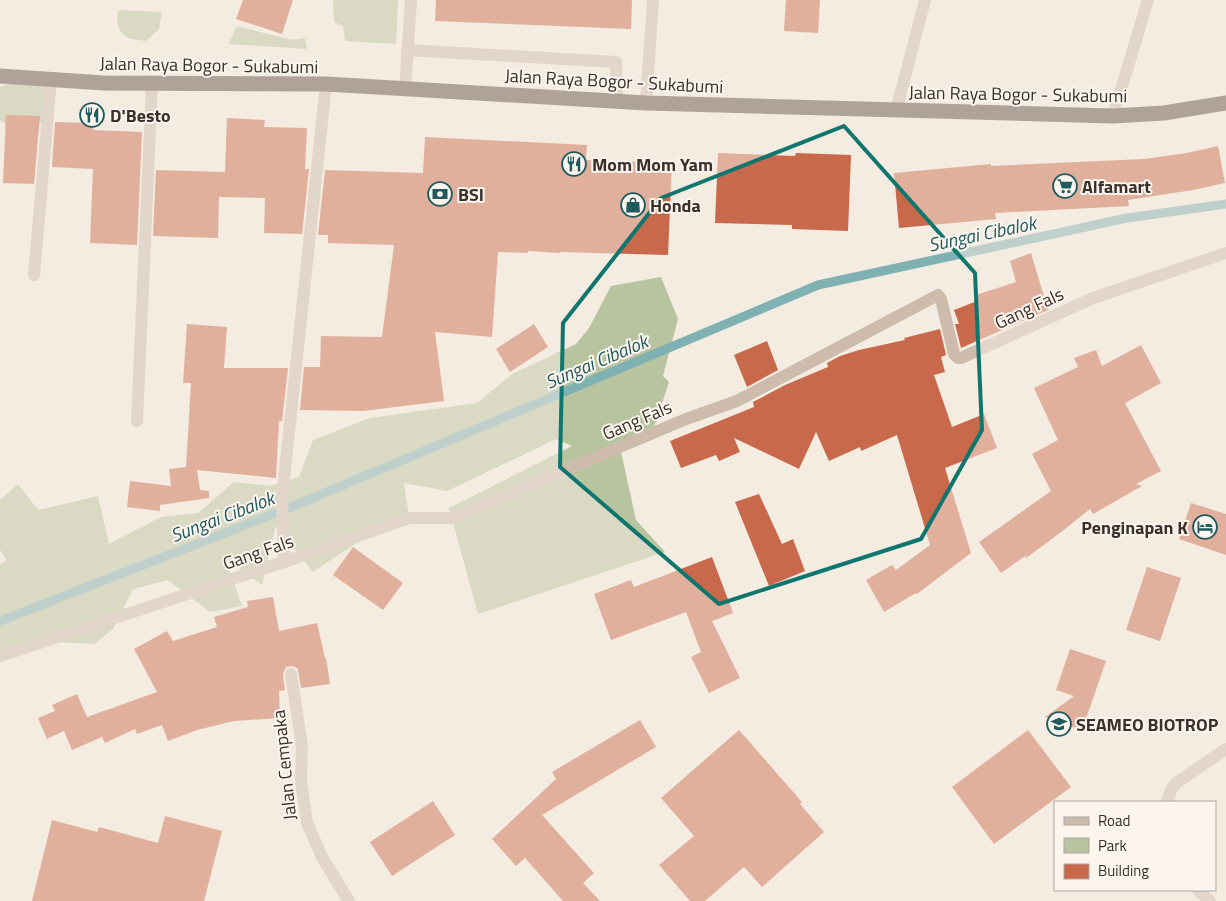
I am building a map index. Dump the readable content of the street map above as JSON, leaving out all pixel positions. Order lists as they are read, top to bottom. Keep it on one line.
{"streets":{"highway":["Jalan Raya Bogor - Sukabumi"],"street":["Gang Fals","Jalan Cempaka"]},"water":["Sungai Cibalok"],"places":{"restaurant":["D'Besto","Mom Mom Yam"],"supermarket":["Alfamart"],"bank":["BSI"],"shop":["Honda"],"hotel":["Penginapan K"],"school or university":["SEAMEO BIOTROP"]},"legend":["Road","Park","Building"]}
